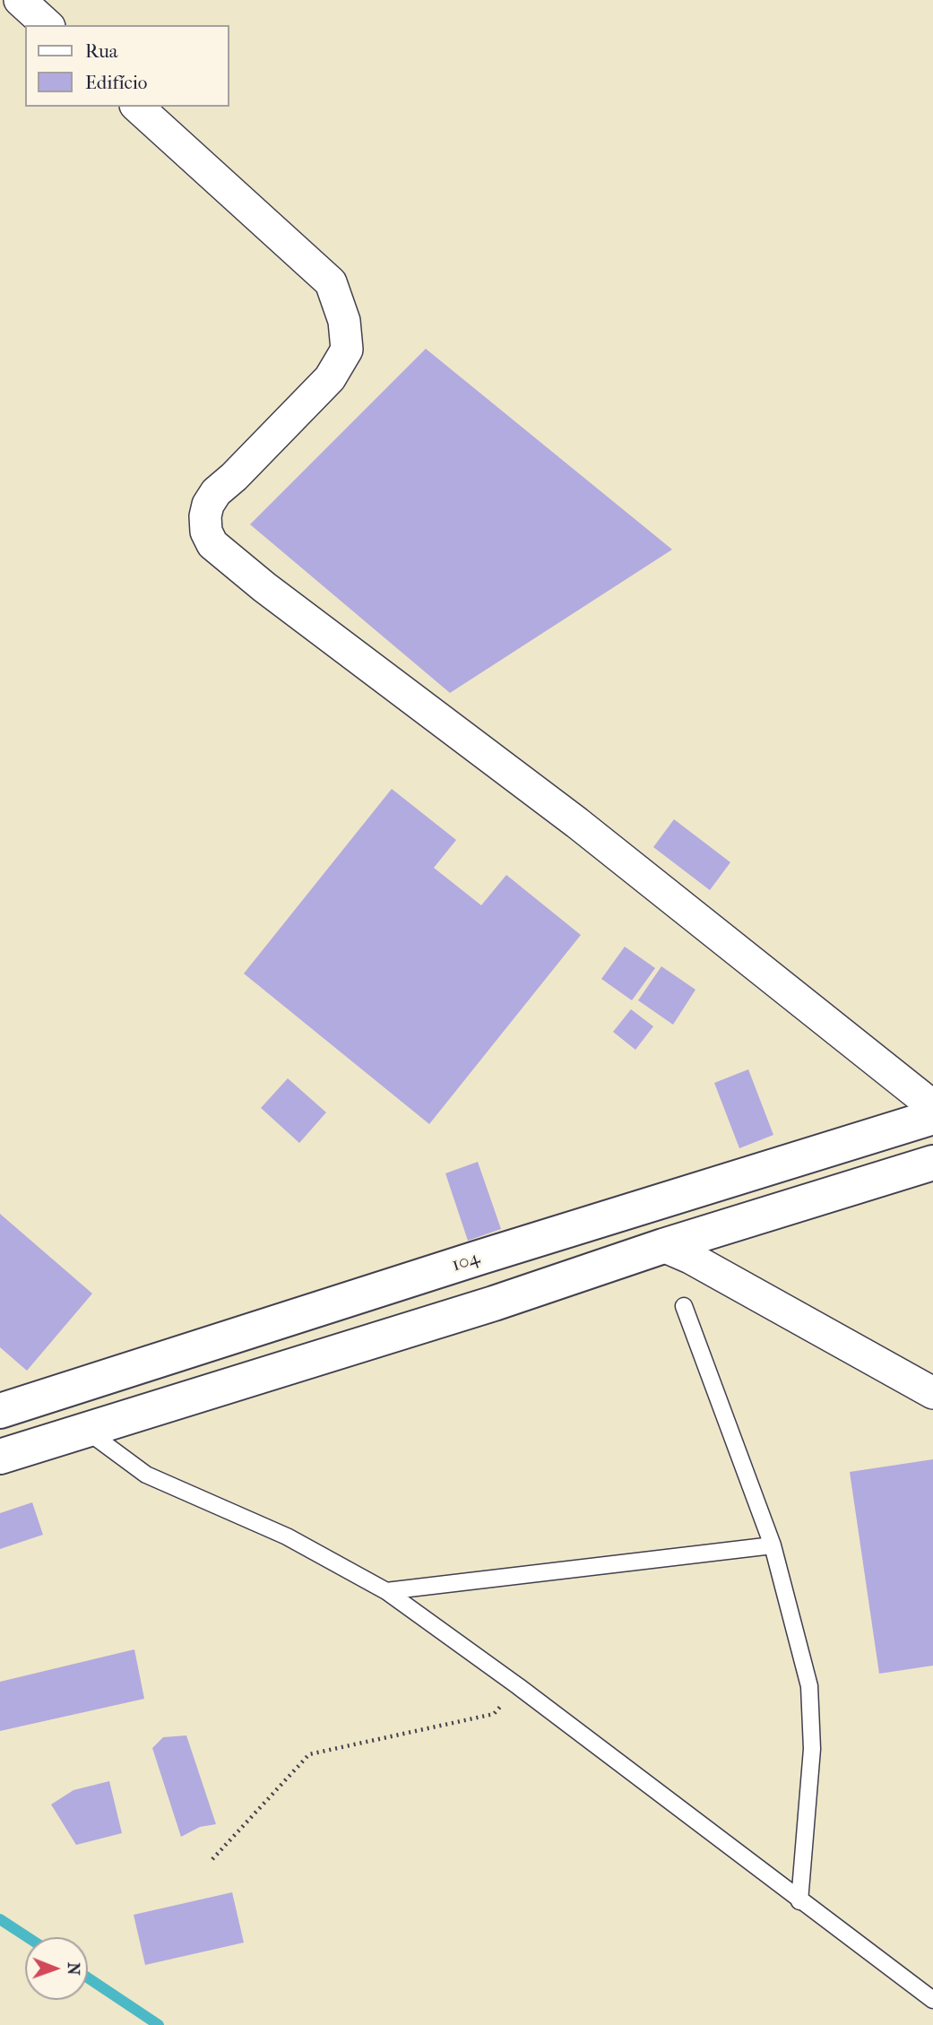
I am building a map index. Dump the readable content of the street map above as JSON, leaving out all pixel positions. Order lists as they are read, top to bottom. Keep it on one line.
{"streets":{"street":["104"]},"legend":["Rua","Edifício"],"north":"right"}
